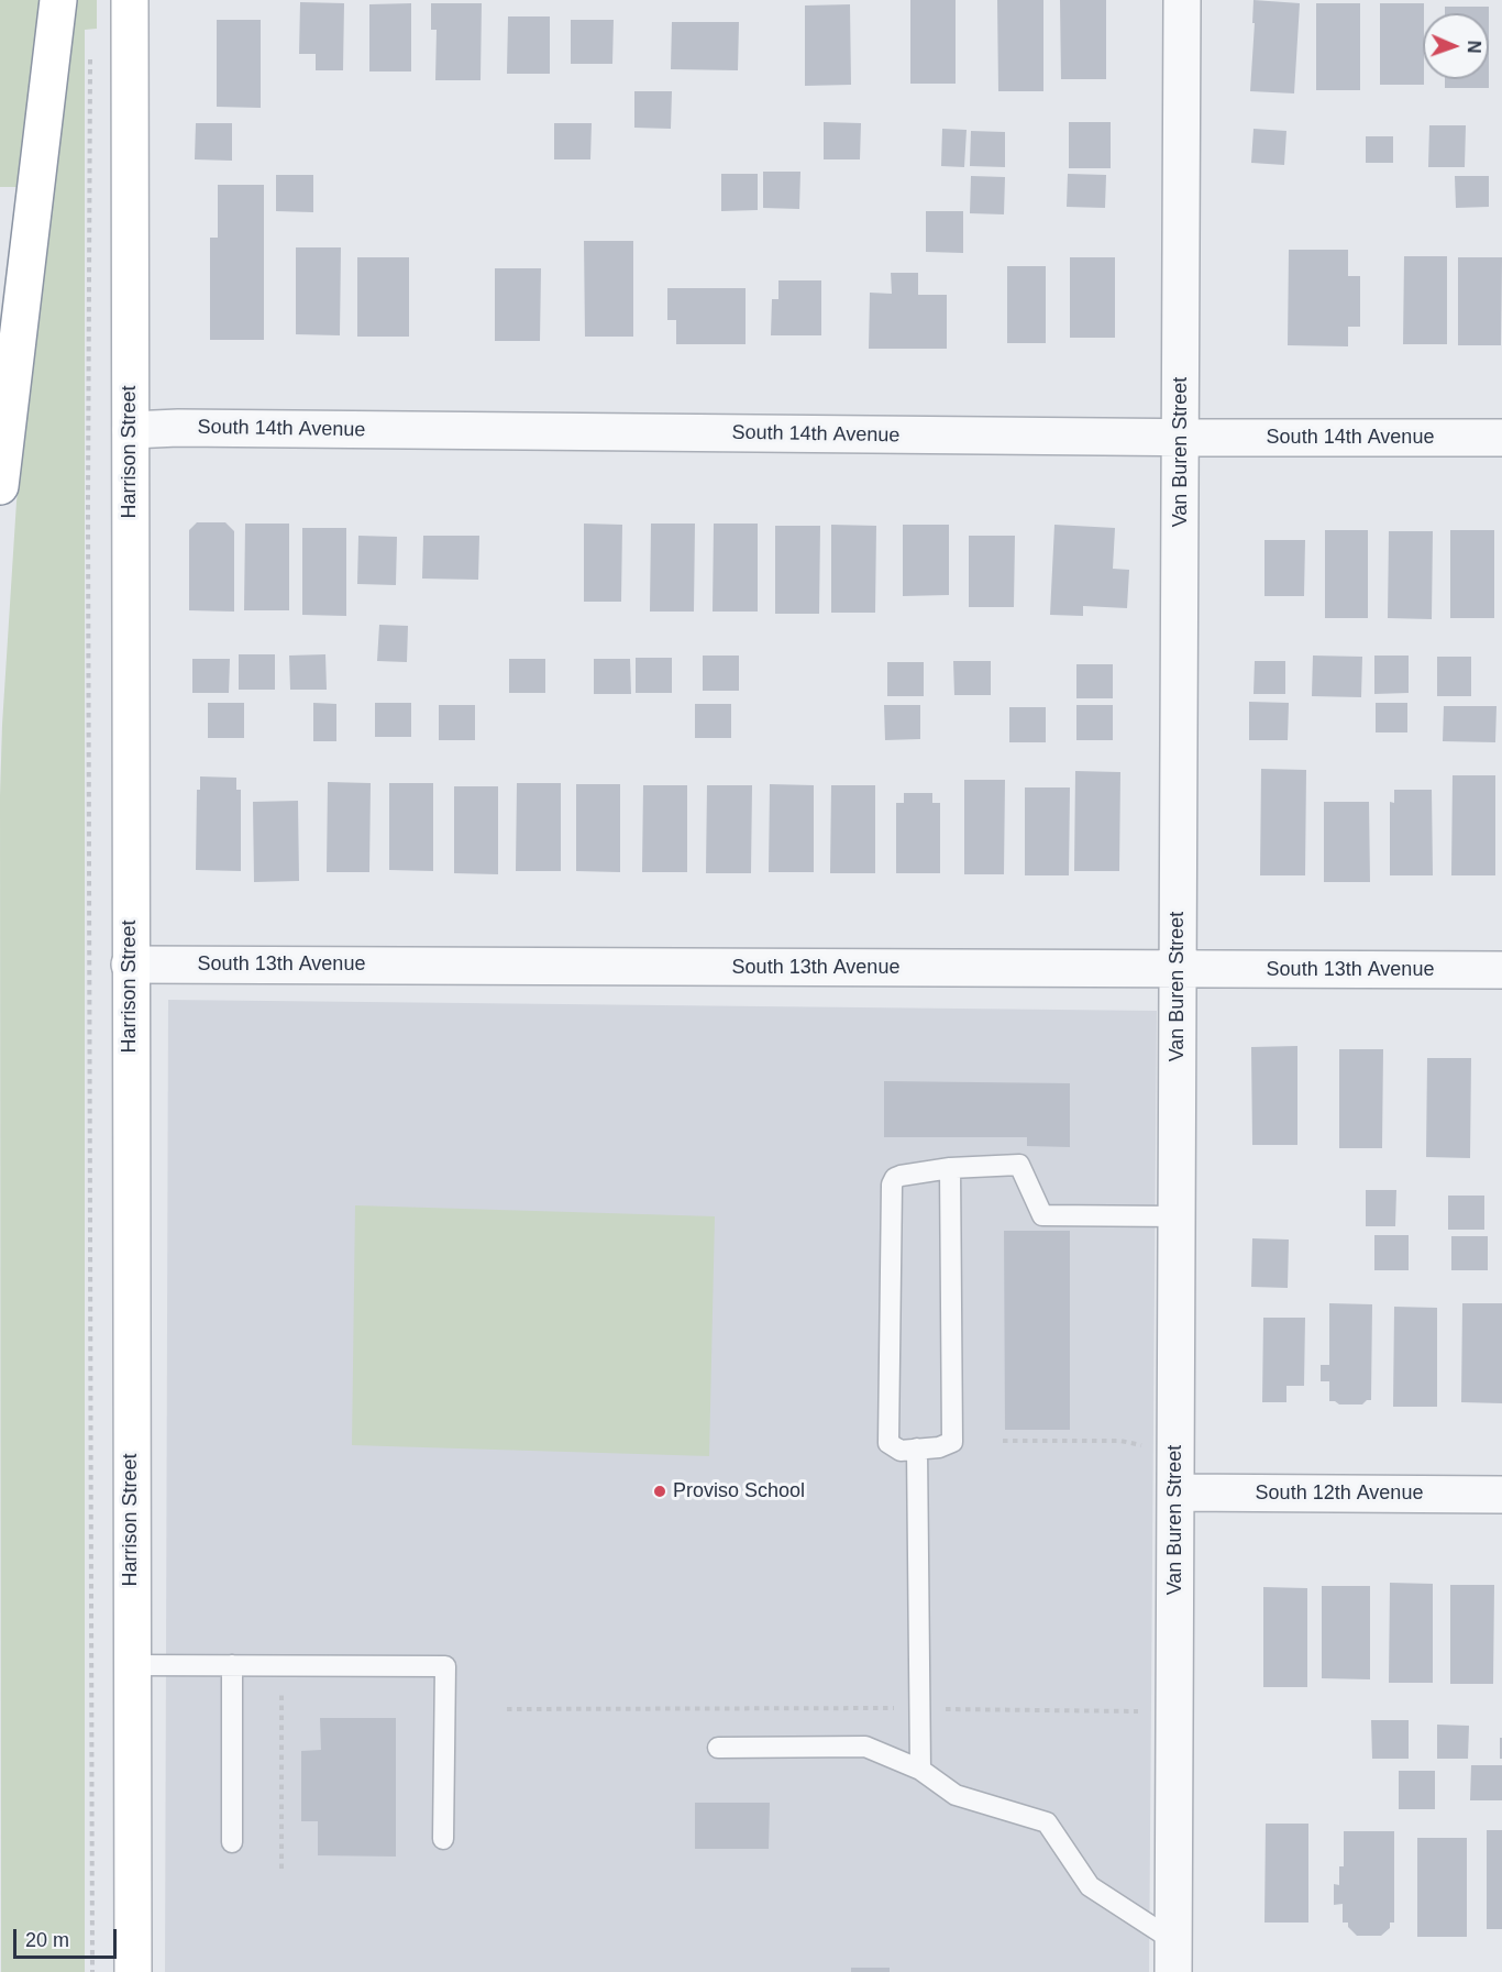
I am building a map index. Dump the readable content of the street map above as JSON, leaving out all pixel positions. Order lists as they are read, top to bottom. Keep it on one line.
{"streets":{"main road":["Harrison Street"],"street":["South 14th Avenue","Van Buren Street","South 13th Avenue","South 12th Avenue"]},"crossings":[["South 14th Avenue","Harrison Street"],["South 14th Avenue","Van Buren Street"],["Harrison Street","South 13th Avenue"],["Van Buren Street","South 13th Avenue"],["Van Buren Street","South 12th Avenue"]],"places":["Proviso School"],"scale_bar":"20 m","north":"right"}
